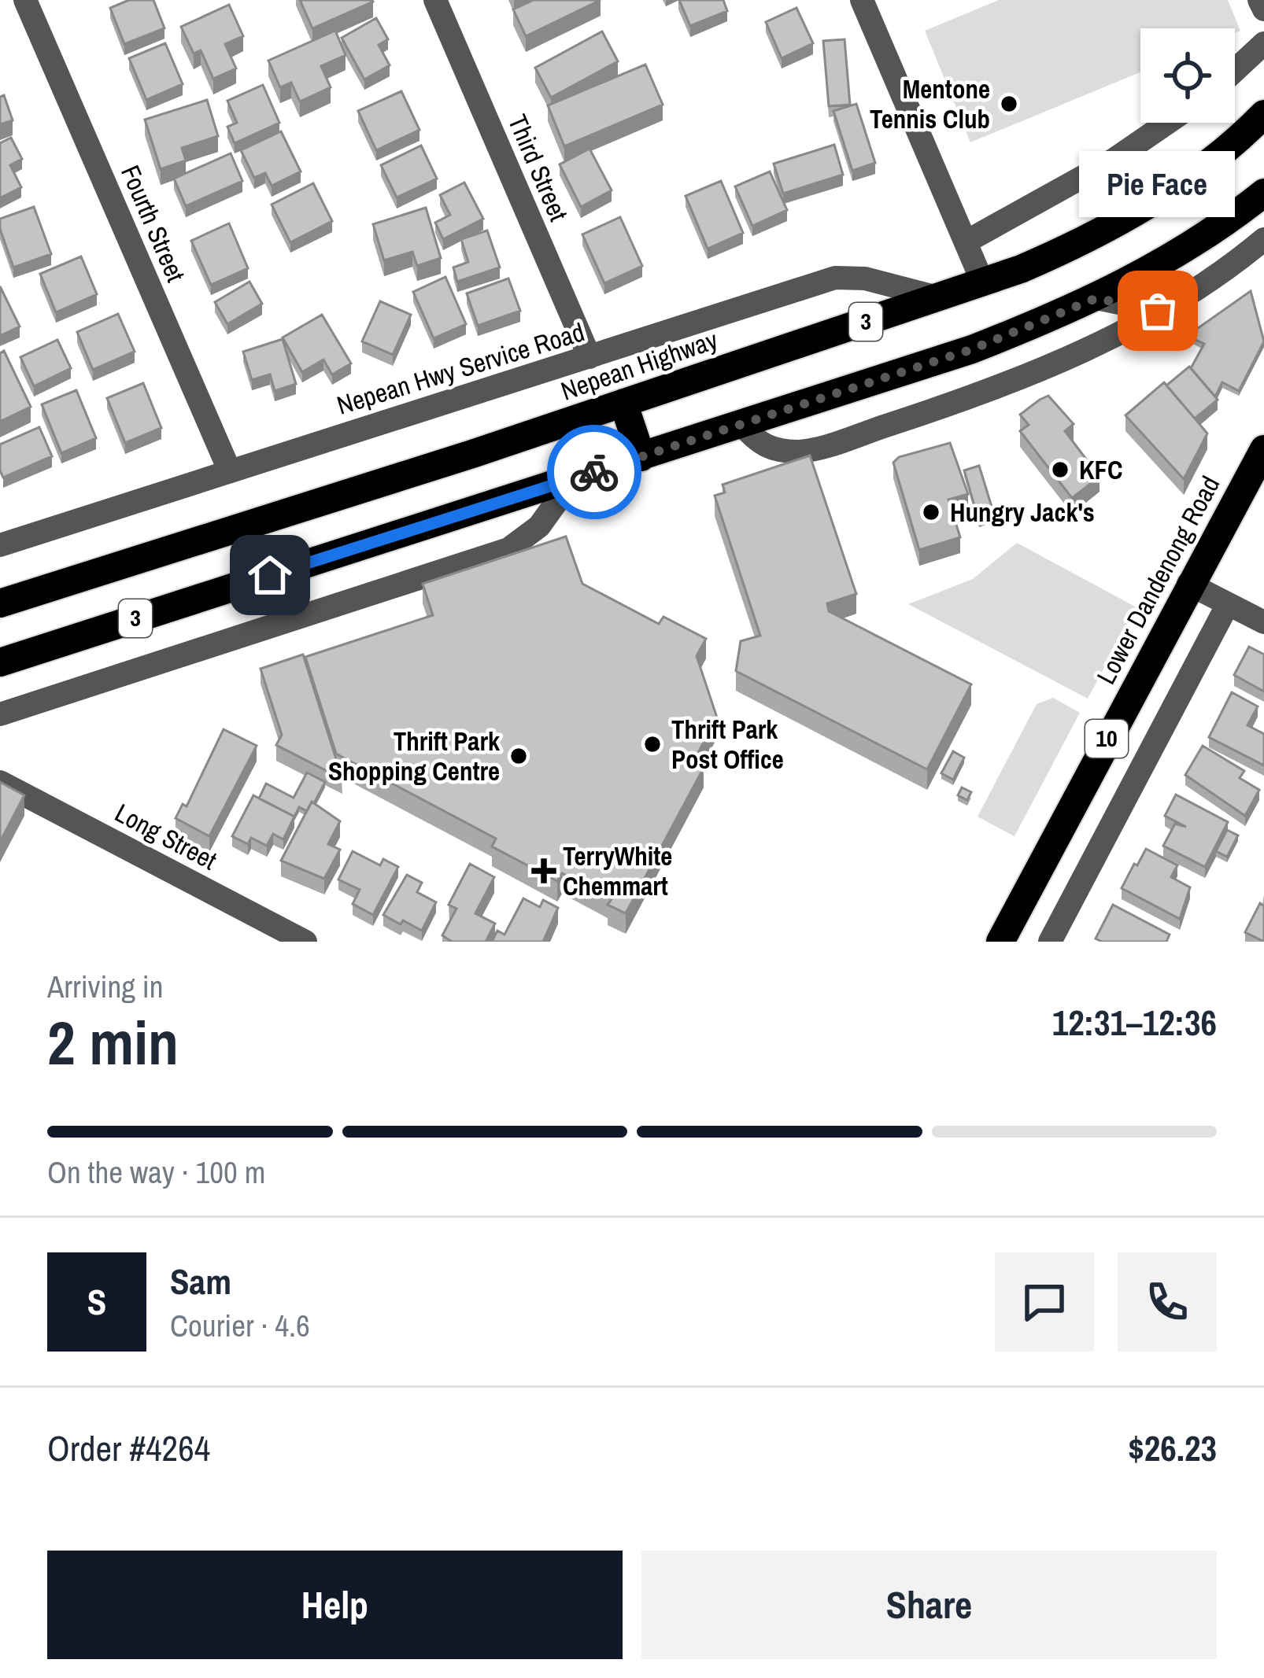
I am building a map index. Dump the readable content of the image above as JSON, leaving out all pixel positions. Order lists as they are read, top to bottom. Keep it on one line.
{"streets":{"highway":["3","Nepean Highway","Lower Dandenong Road","10"],"street":["Third Street","Fourth Street","Nepean Hwy Service Road","Long Street"]},"crossings":[["Third Street","Nepean Hwy Service Road"],["Fourth Street","Nepean Hwy Service Road"],["Nepean Highway","Nepean Hwy Service Road"]],"places":{"other":["Mentone Tennis Club","Pie Face","KFC","Hungry Jack's","Thrift Park Post Office","Thrift Park Shopping Centre"],"health":["TerryWhite Chemmart"]},"page":{"bubble":"Pie Face","heading":["2 min","Arriving in","12:31–12:36"],"panel":["Sam","Courier · 4.6","Order #4264","$26.23"],"bar":"On the way · 100 m","round":"S","buttons":["Help","Share"]}}
